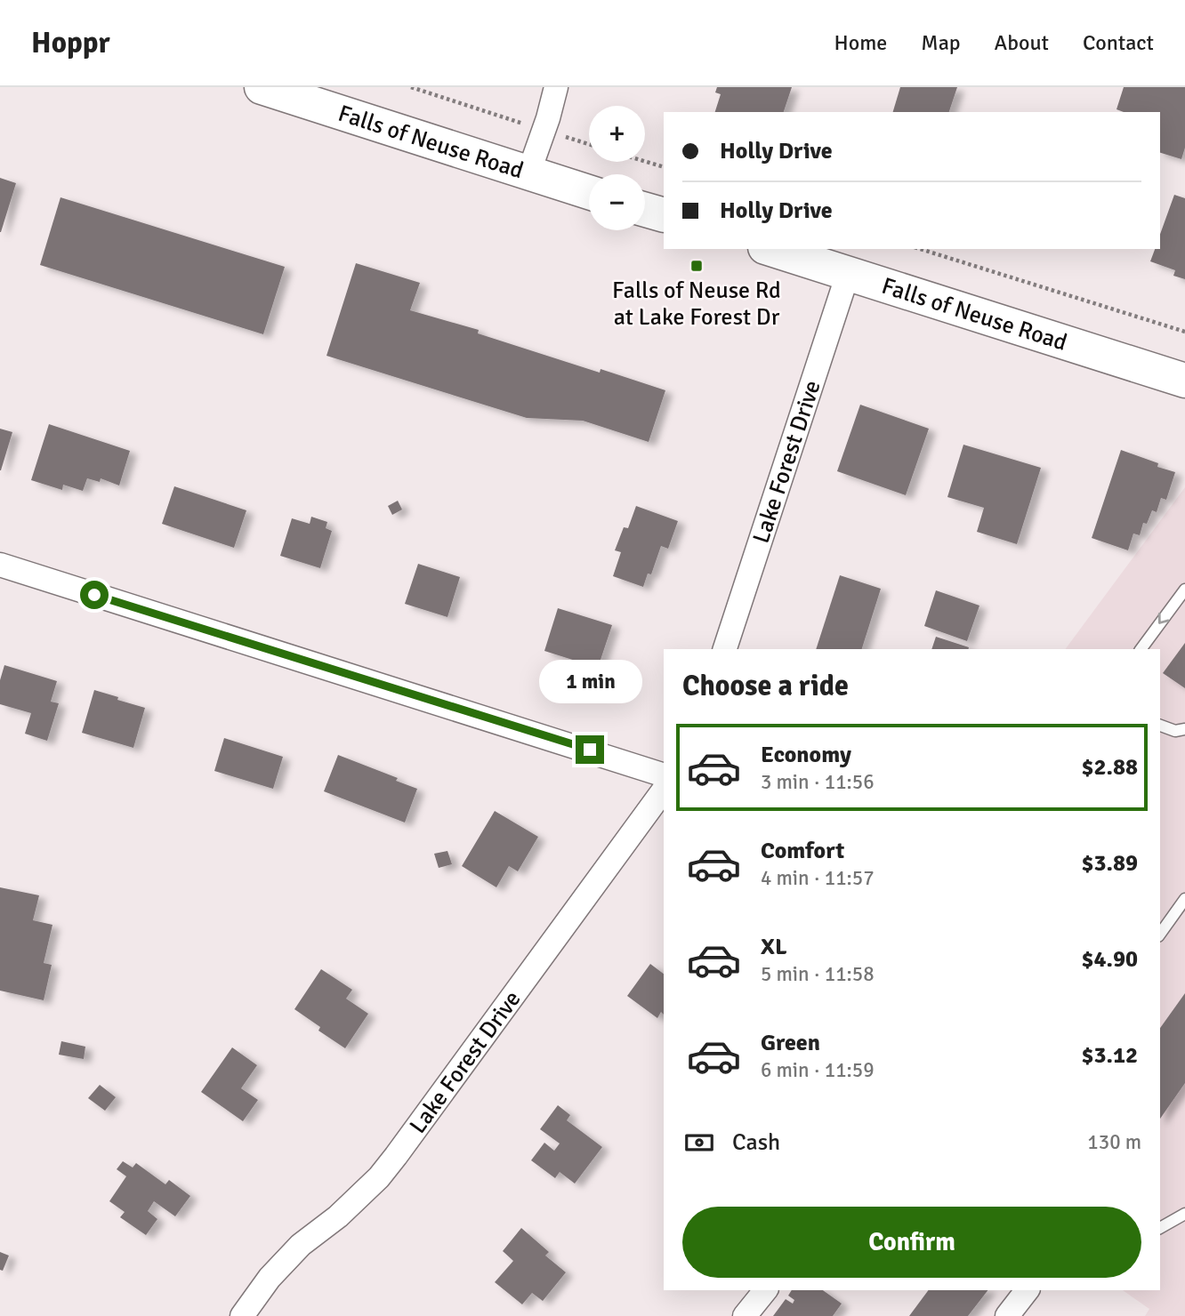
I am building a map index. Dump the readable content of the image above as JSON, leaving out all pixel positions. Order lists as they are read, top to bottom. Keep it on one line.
{"streets":{"main road":["Falls of Neuse Road"],"street":["Lake Forest Drive"]},"crossings":[["Falls of Neuse Road","Lake Forest Drive"]],"places":{"transit":["Falls of Neuse Rd at Lake Forest Dr"]},"page":{"header":"Hoppr","nav":["Home","Map","About","Contact"],"map_buttons":["+","−"],"banner":["Holly Drive","Holly Drive"],"heading":"Choose a ride","bubble":"1 min","list":[{"name":"Economy","note":"3 min · 11:56","value":"$2.88"},{"name":"Comfort","note":"4 min · 11:57","value":"$3.89"},{"name":"XL","note":"5 min · 11:58","value":"$4.90"},{"name":"Green","note":"6 min · 11:59","value":"$3.12"}],"pay":["Cash","130 m"],"buttons":"Confirm"}}
